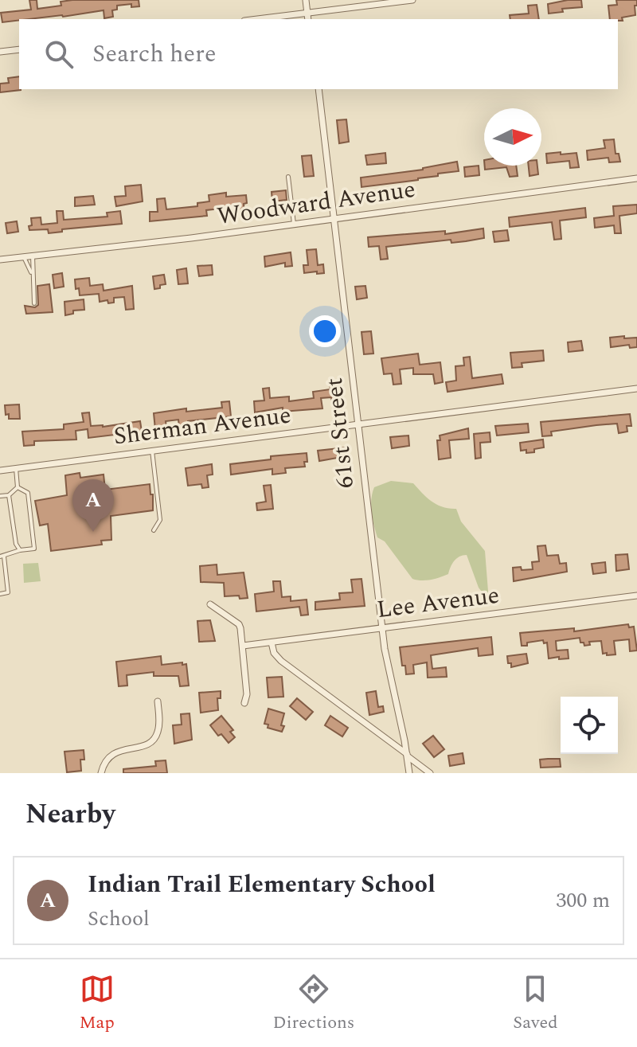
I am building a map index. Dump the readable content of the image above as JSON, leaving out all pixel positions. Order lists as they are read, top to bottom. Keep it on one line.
{"streets":{"street":["Woodward Avenue","Sherman Avenue","61st Street","Lee Avenue"]},"crossings":[["Woodward Avenue","61st Street"],["Sherman Avenue","61st Street"],["61st Street","Lee Avenue"]],"north":"right","page":{"search":"Search here","pins":"A","heading":"Nearby","list":[{"mark":"A","name":"Indian Trail Elementary School","note":"School","value":"300 m"}],"nav":["Map","Directions","Saved"]}}
